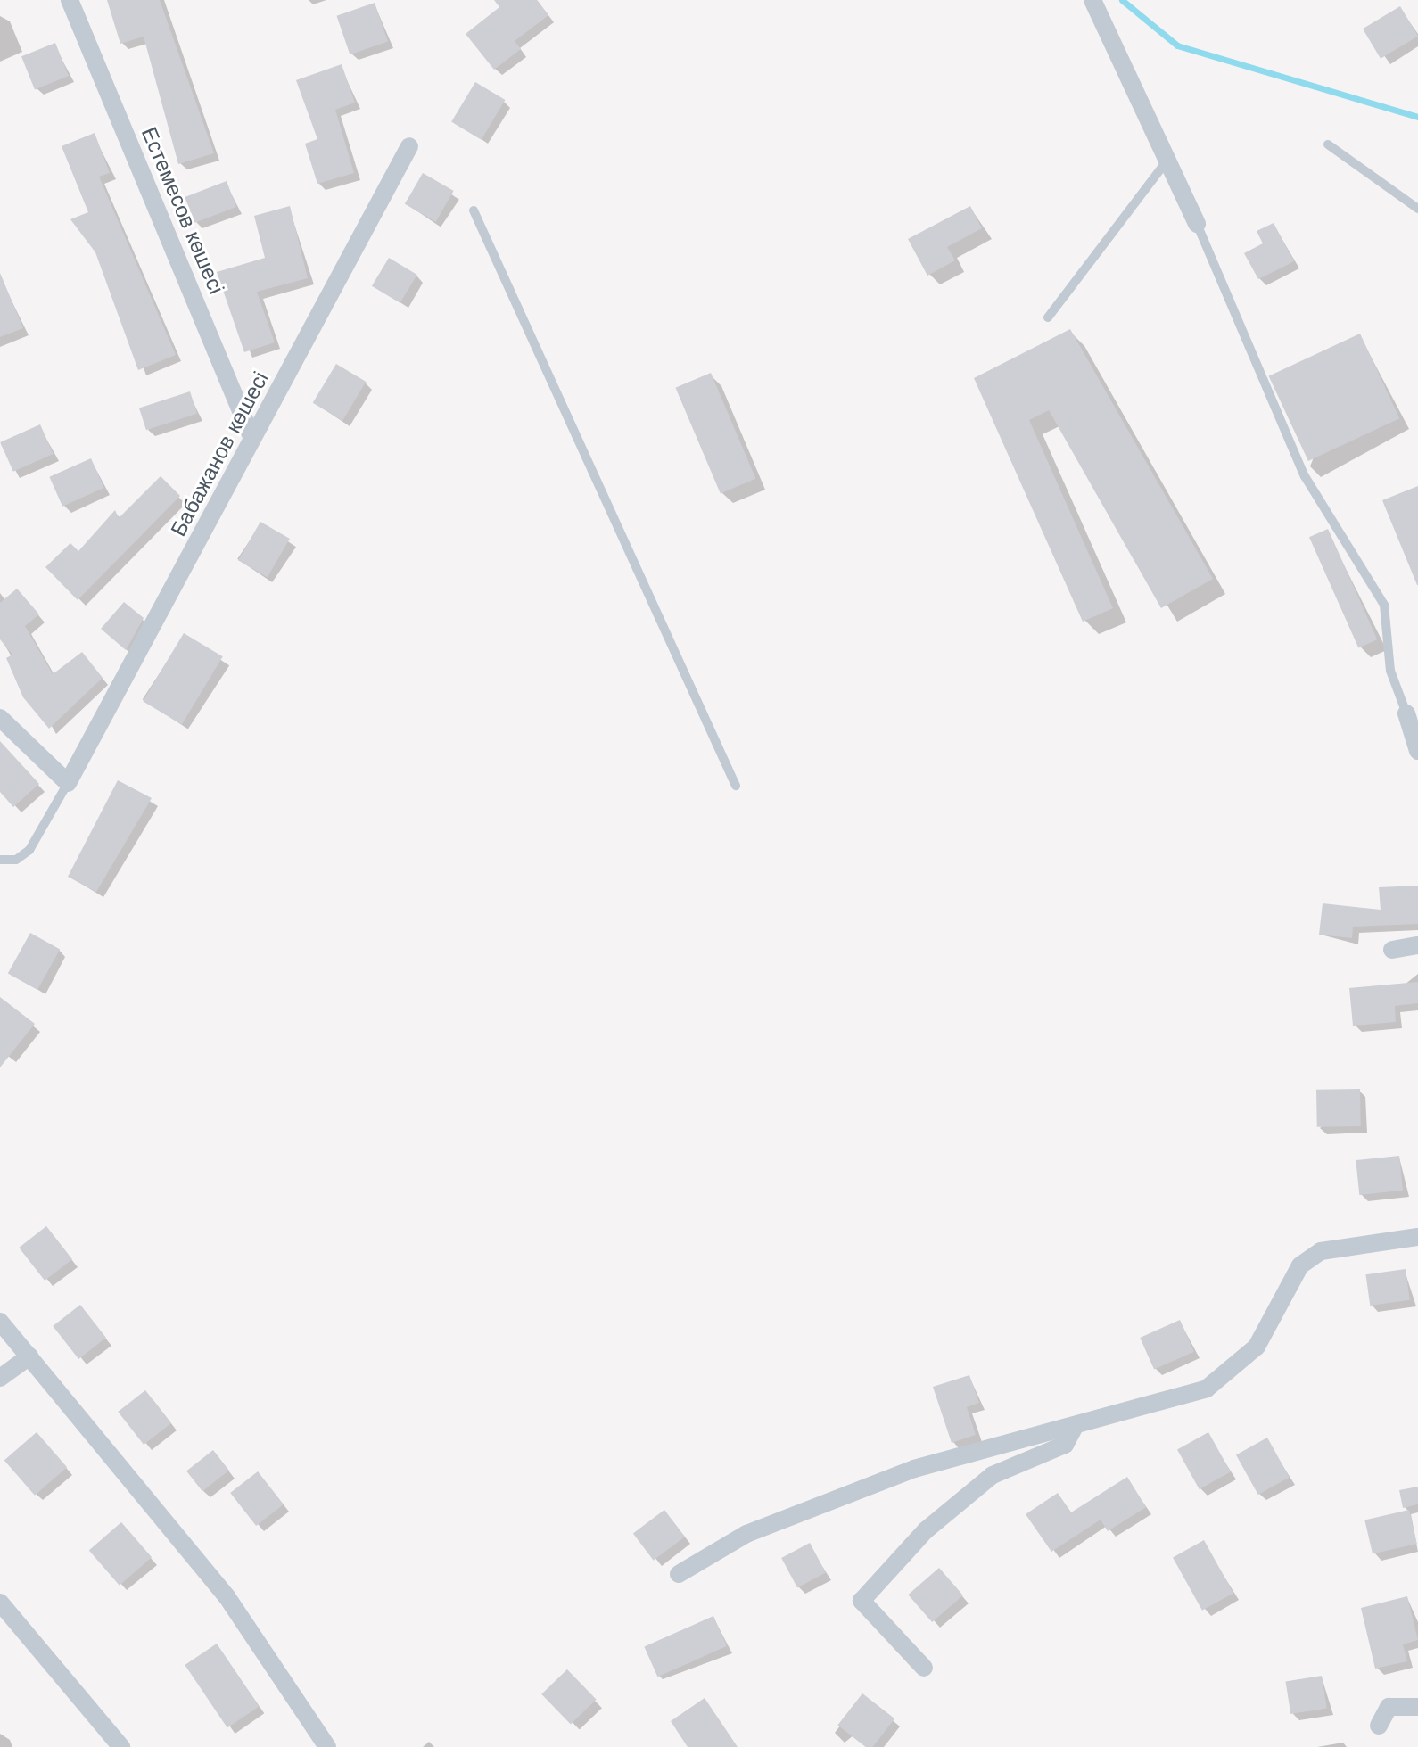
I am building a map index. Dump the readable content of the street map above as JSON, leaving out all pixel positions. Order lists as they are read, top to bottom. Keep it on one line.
{"streets":{"street":["Естемесов көшесі","Бабажанов көшесі"]},"crossings":[["Естемесов көшесі","Бабажанов көшесі"]]}
